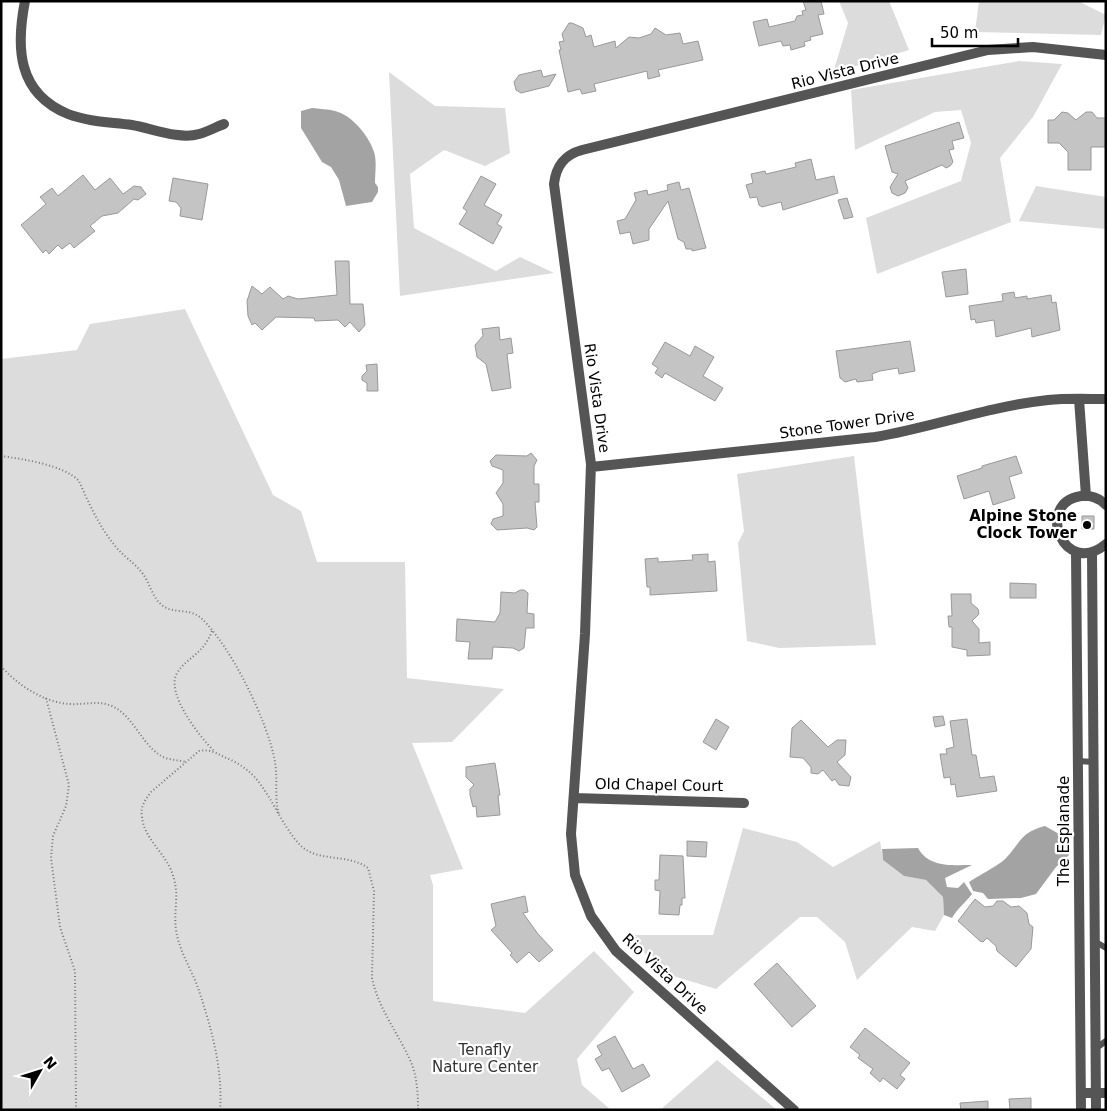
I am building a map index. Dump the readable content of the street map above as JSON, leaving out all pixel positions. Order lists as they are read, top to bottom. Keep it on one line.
{"streets":{"street":["Rio Vista Drive","Stone Tower Drive","Old Chapel Court","The Esplanade"]},"crossings":[["Rio Vista Drive","Stone Tower Drive"],["Rio Vista Drive","Old Chapel Court"]],"parks":["Tenafly Nature Center"],"places":["Alpine Stone Clock Tower"],"scale_bar":"50 m","north":"top right"}
